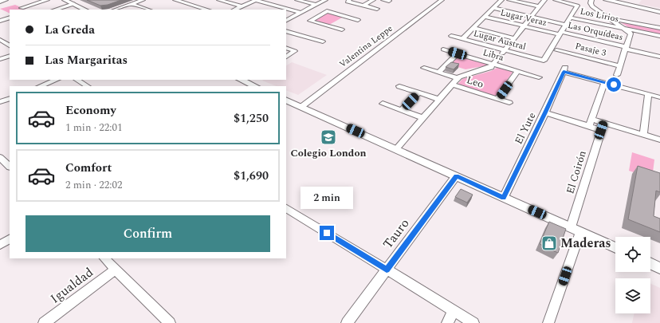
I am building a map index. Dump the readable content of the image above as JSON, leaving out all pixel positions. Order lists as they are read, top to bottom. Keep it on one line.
{"streets":{"street":["Los Lirios","Lugar Veraz","Las Orquídeas","Lugar Austral","Valentina Leppe","Pasaje 3","Libra","Leo","El Yute","El Coirón","Tauro","Igualdad"]},"crossings":[["Lugar Veraz","Las Orquídeas"],["Lugar Veraz","Lugar Austral"],["Las Orquídeas","Lugar Austral"]],"places":{"school or university":["Colegio London"],"shop":["Maderas"]},"page":{"banner":["La Greda","Las Margaritas"],"list":[{"name":"Economy","note":"1 min · 22:01","value":"$1,250"},{"name":"Comfort","note":"2 min · 22:02","value":"$1,690"}],"bubble":"2 min","buttons":"Confirm"}}
